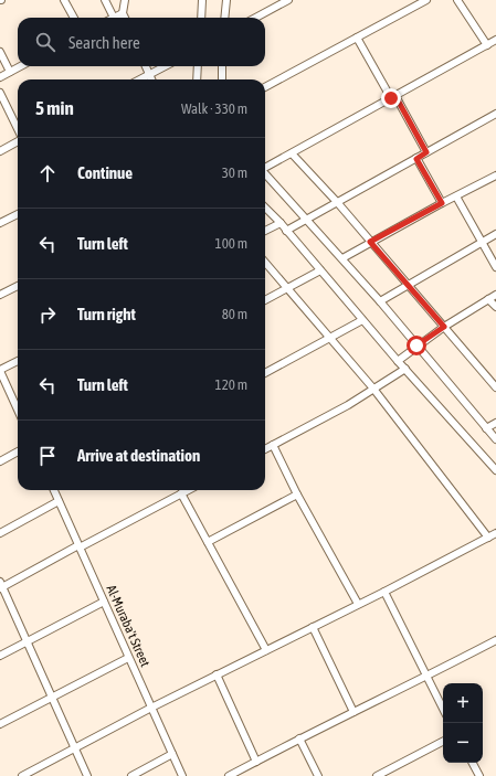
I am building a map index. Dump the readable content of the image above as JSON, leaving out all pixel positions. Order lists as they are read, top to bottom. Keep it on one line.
{"streets":{"street":["Al-Muraba't Street"]},"page":{"search":"Search here","heading":["5 min","Walk · 330 m"],"list":[["Continue","30 m"],["Turn left","100 m"],["Turn right","80 m"],["Turn left","120 m"],"Arrive at destination"],"map_buttons":["+","−"]}}
